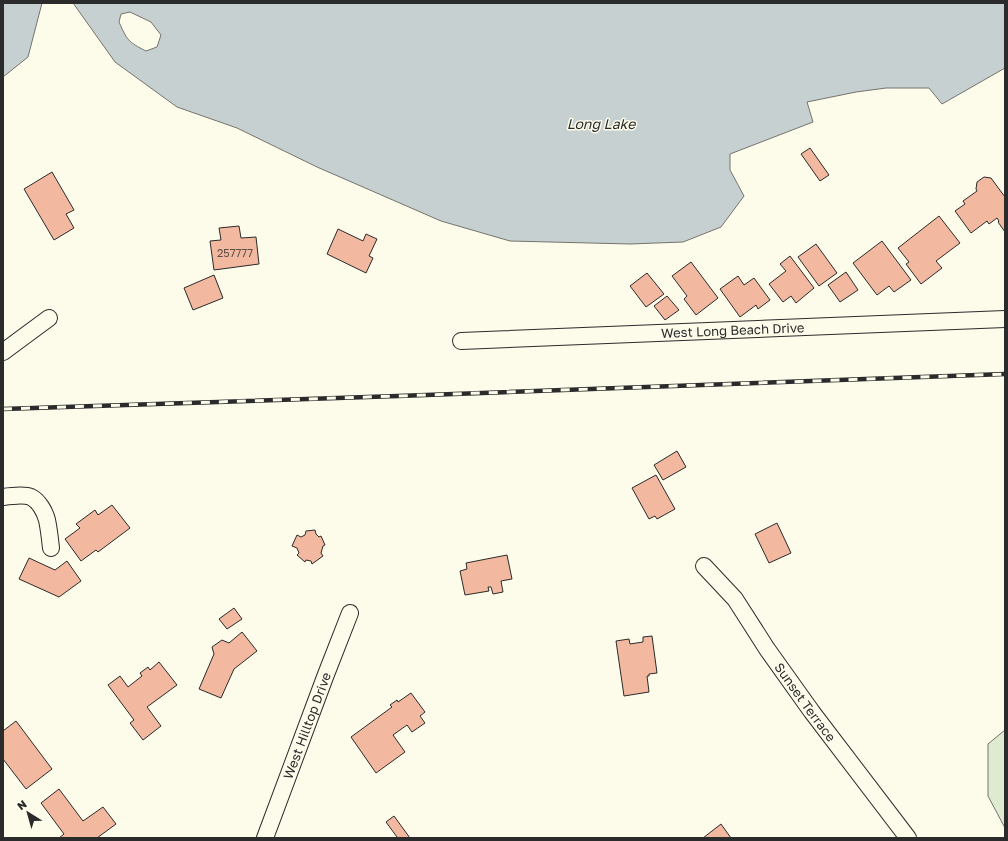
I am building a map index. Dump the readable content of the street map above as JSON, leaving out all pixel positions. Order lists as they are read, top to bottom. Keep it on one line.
{"streets":{"street":["West Long Beach Drive","Sunset Terrace","West Hilltop Drive"]},"water":["Long Lake"],"house_numbers":["257777"],"north":"top left"}
